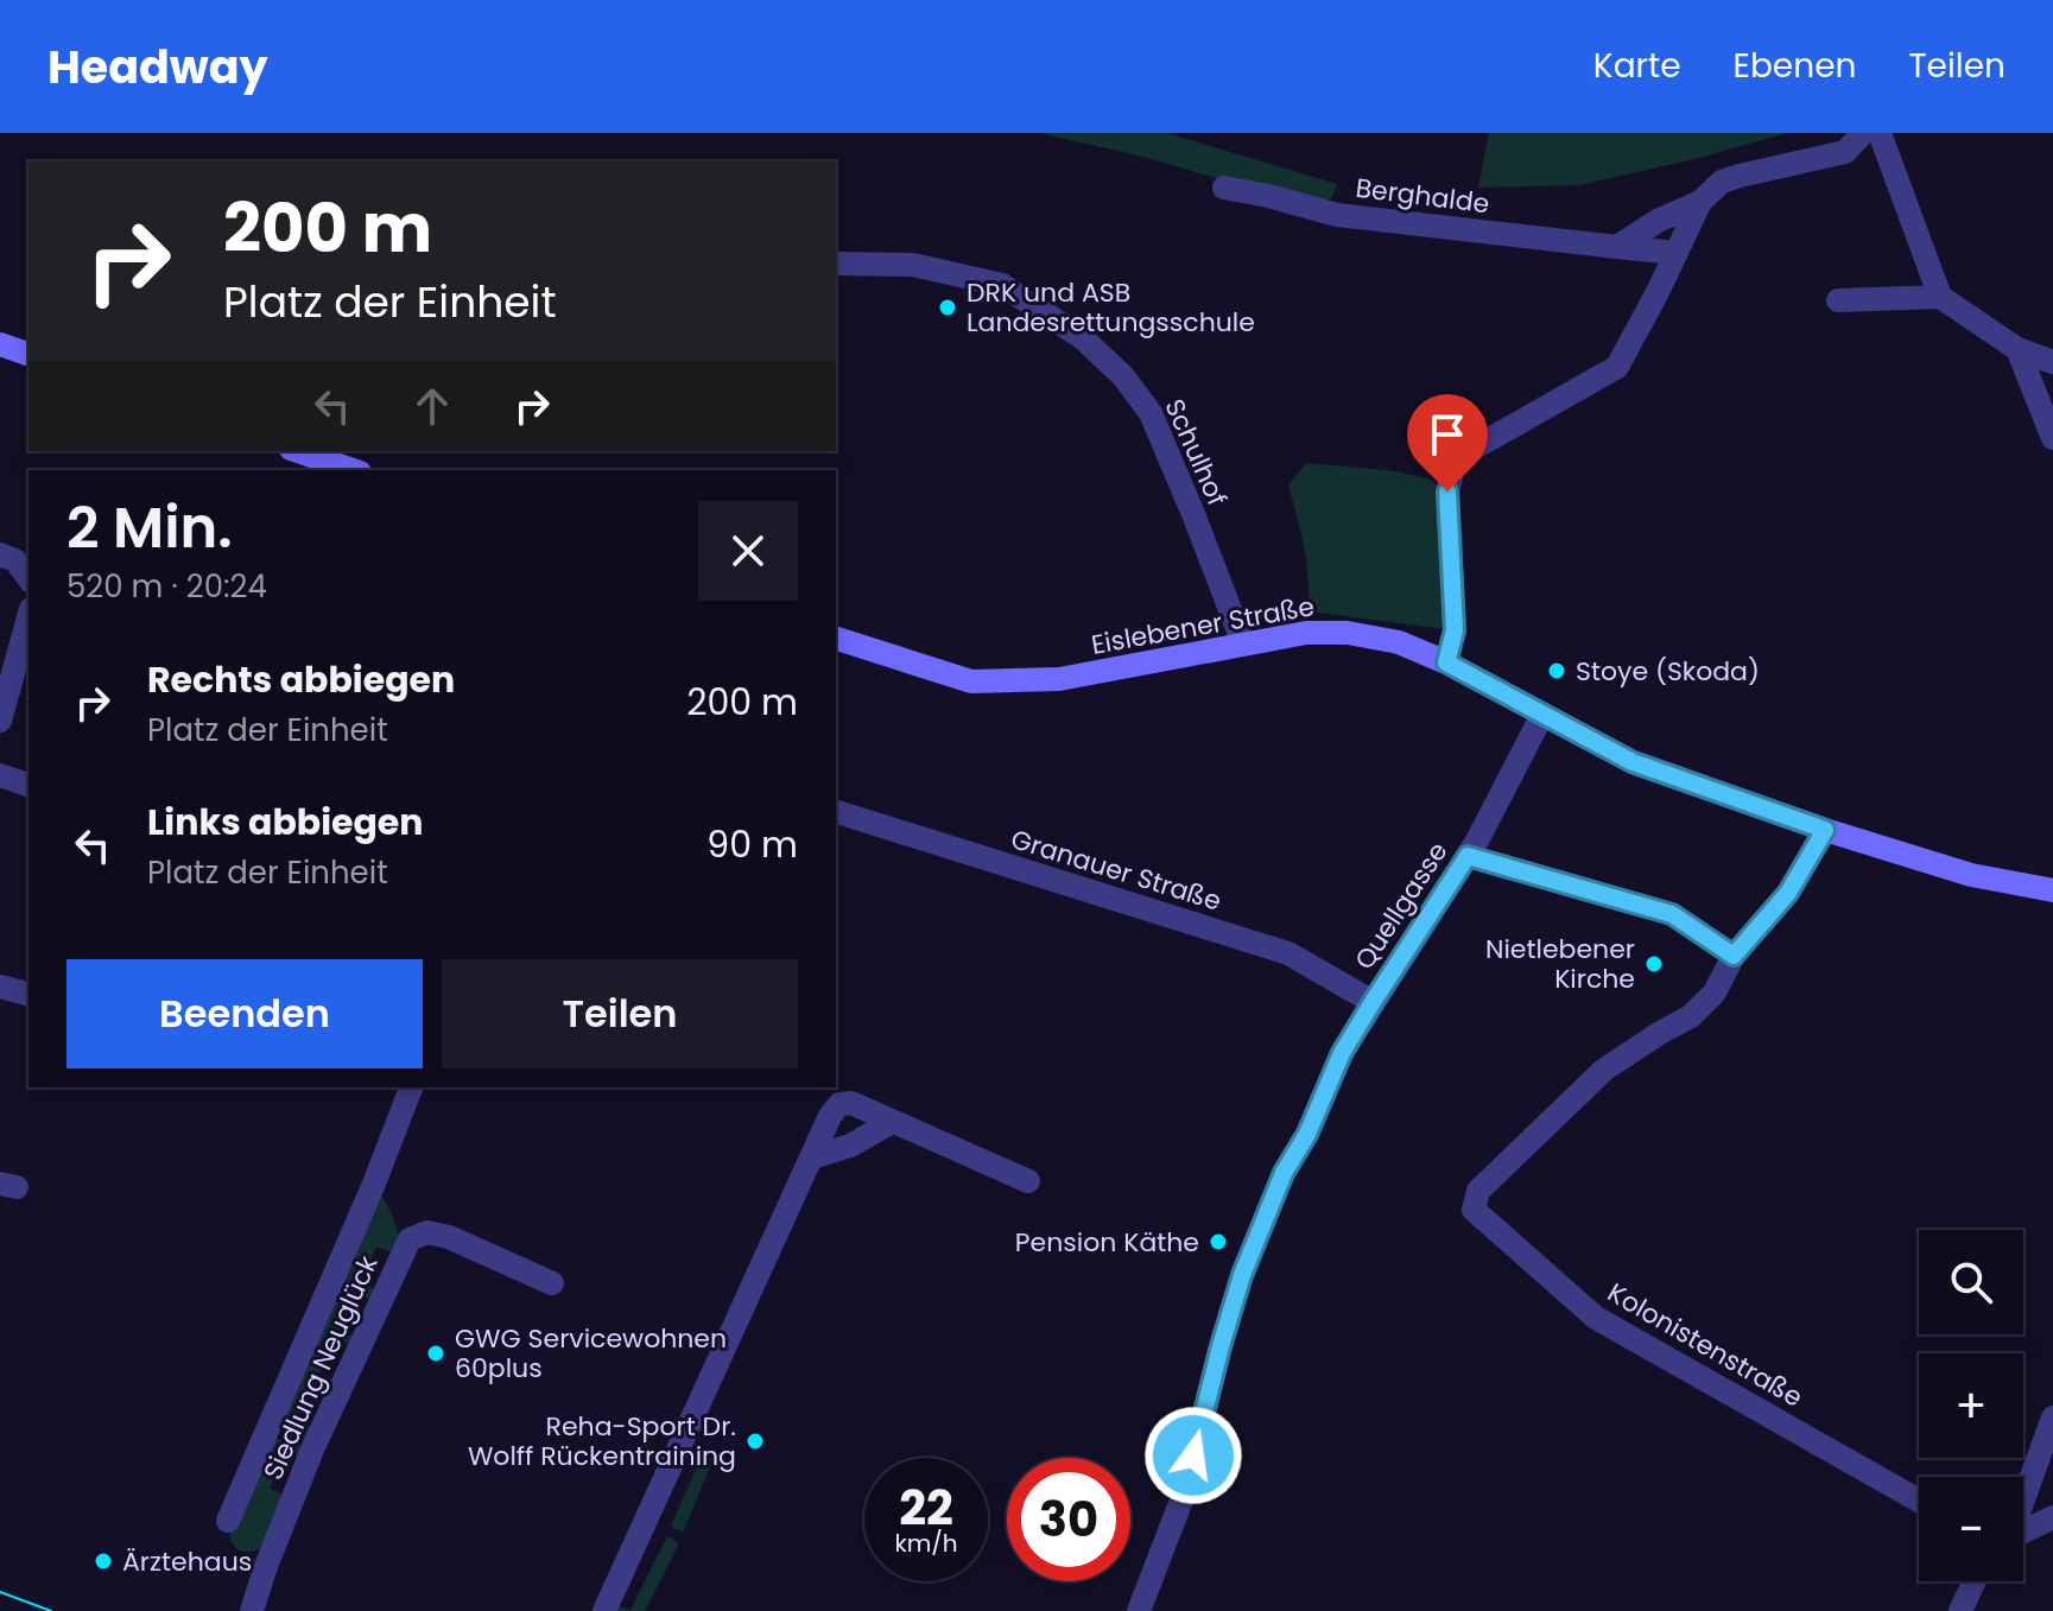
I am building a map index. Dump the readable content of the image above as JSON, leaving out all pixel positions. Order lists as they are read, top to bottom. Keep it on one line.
{"streets":{"street":["Berghalde","Schulhof","Eislebener Straße","Granauer Straße","Quellgasse","Kolonistenstraße","Siedlung Neuglück"]},"crossings":[["Schulhof","Eislebener Straße"],["Eislebener Straße","Quellgasse"],["Granauer Straße","Quellgasse"]],"places":["DRK und ASB Landesrettungsschule","Stoye (Skoda)","Nietlebener Kirche","Pension Käthe","GWG Servicewohnen 60plus","Reha-Sport Dr. Wolff Rückentraining","Ärztehaus"],"page":{"header":"Headway","nav":["Karte","Ebenen","Teilen"],"turn":["200 m","Platz der Einheit"],"heading":["2 Min.","520 m · 20:24"],"list":[{"name":"Rechts abbiegen","note":"Platz der Einheit","value":"200 m"},{"name":"Links abbiegen","note":"Platz der Einheit","value":"90 m"}],"buttons":["Beenden","Teilen"],"map_buttons":["+","−"],"speed":"22 km/h","limit":"30"}}
